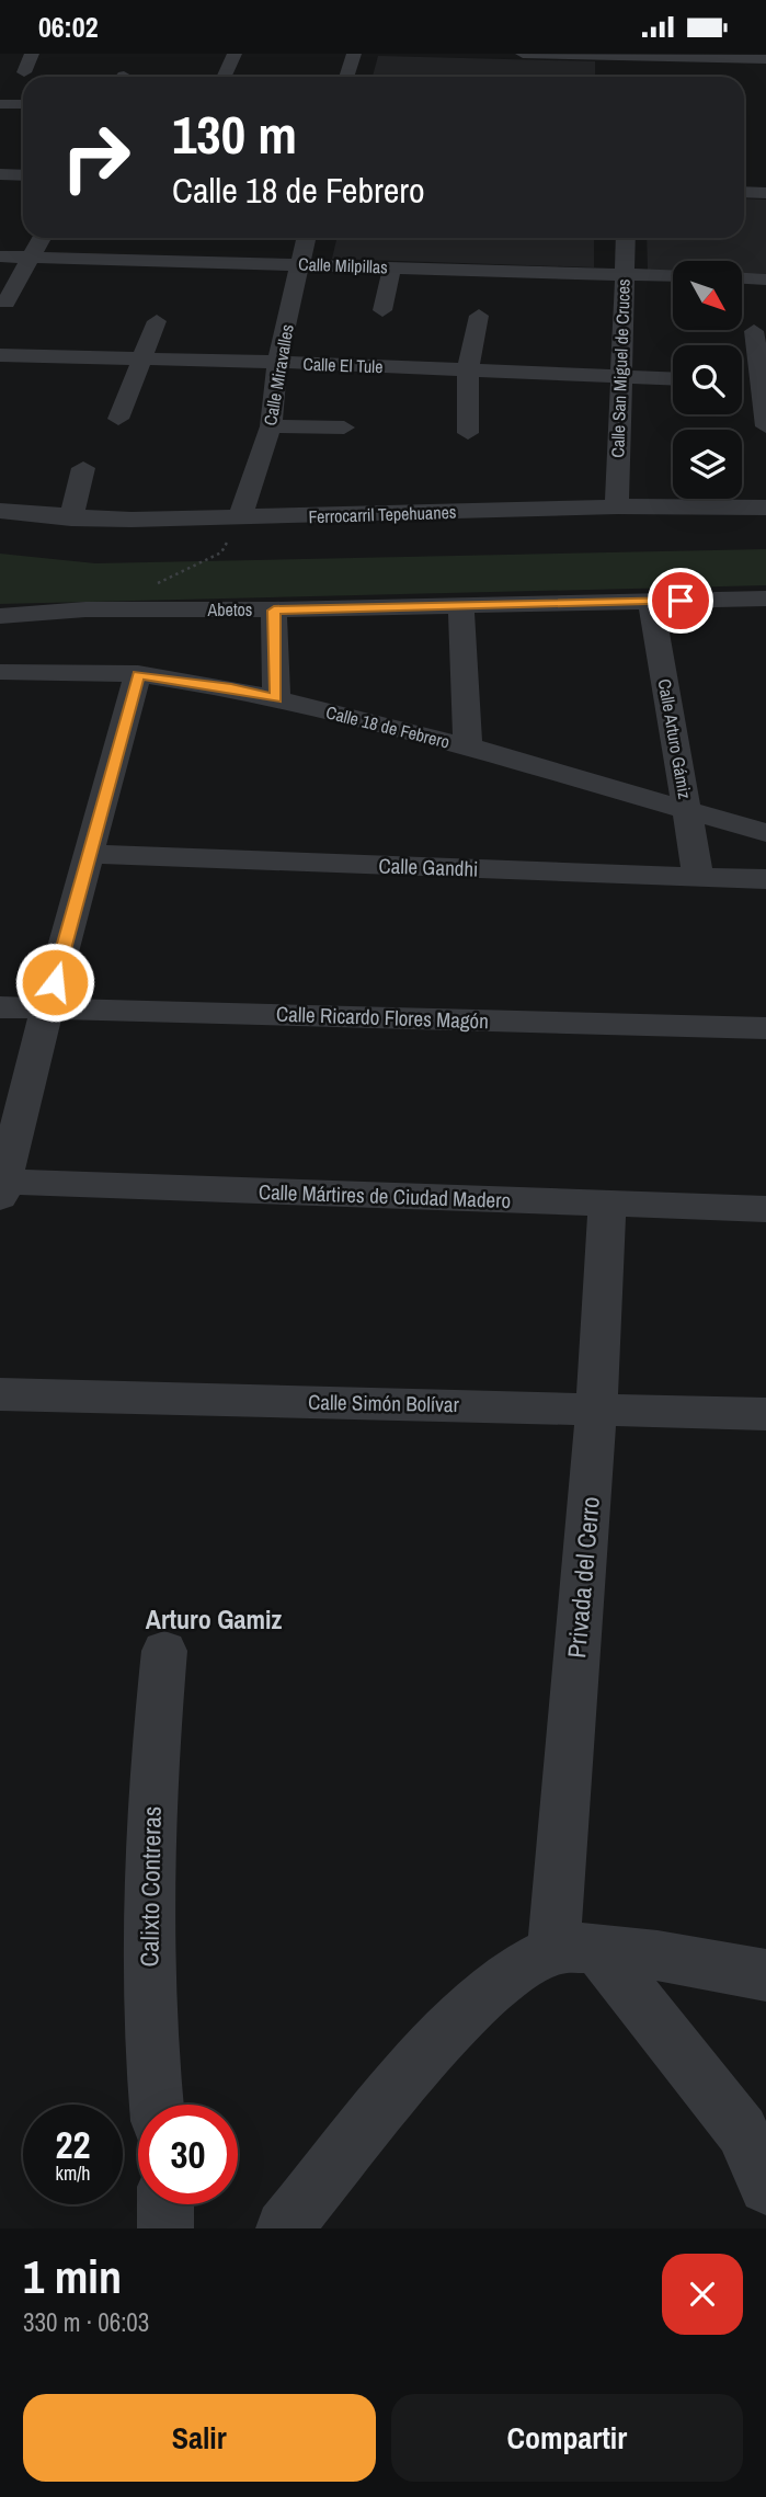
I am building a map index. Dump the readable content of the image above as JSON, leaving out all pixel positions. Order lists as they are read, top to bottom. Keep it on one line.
{"streets":{"street":["Calle Milpillas","Calle El Tule","Calle San Miguel de Cruces","Calle Miravalles","Ferrocarril Tepehuanes","Abetos","Calle 18 de Febrero","Calle Arturo Gámiz","Calle Gandhi","Calle Ricardo Flores Magón","Calle Mártires de Ciudad Madero","Calle Simón Bolívar","Privada del Cerro","Calixto Contreras"]},"crossings":[["Calle Milpillas","Calle San Miguel de Cruces"],["Calle Milpillas","Calle Miravalles"],["Calle El Tule","Calle San Miguel de Cruces"],["Calle El Tule","Calle Miravalles"],["Calle San Miguel de Cruces","Ferrocarril Tepehuanes"],["Calle Miravalles","Ferrocarril Tepehuanes"],["Abetos","Calle Arturo Gámiz"],["Calle 18 de Febrero","Calle Arturo Gámiz"],["Calle Arturo Gámiz","Calle Gandhi"],["Calle Mártires de Ciudad Madero","Privada del Cerro"],["Calle Simón Bolívar","Privada del Cerro"]],"districts":["Arturo Gamiz"],"north":"bottom right","page":{"status":"06:02","turn":["130 m","Calle 18 de Febrero"],"speed":"22 km/h","limit":"30","heading":["1 min","330 m · 06:03"],"buttons":["Salir","Compartir"]}}
